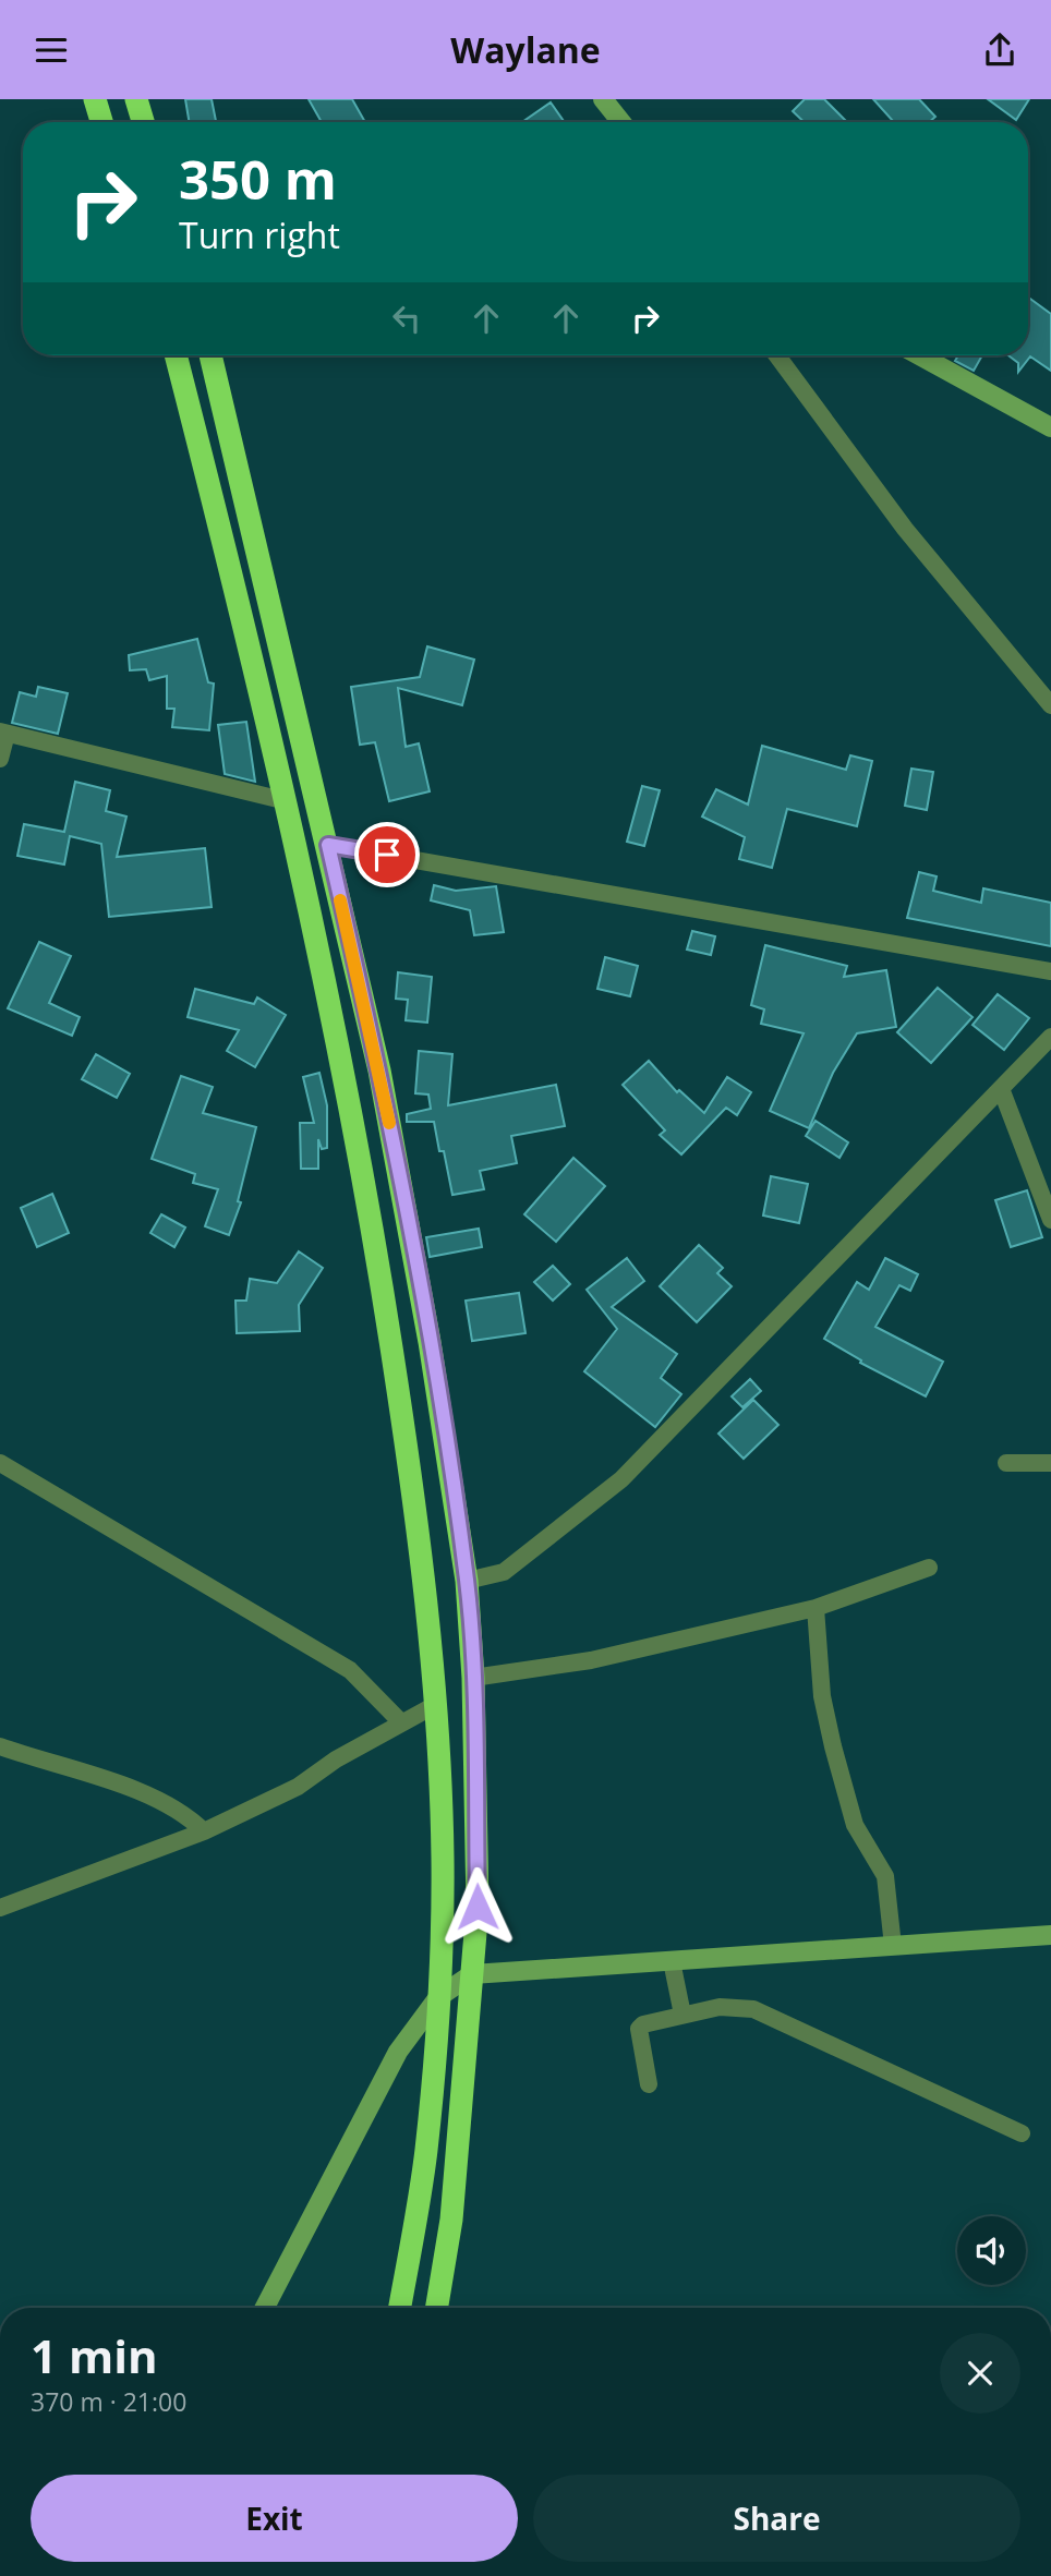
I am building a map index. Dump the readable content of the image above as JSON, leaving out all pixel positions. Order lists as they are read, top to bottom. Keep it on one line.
{"page":{"header":"Waylane","turn":["350 m","Turn right"],"heading":["1 min","370 m · 21:00"],"buttons":["Exit","Share"]}}
